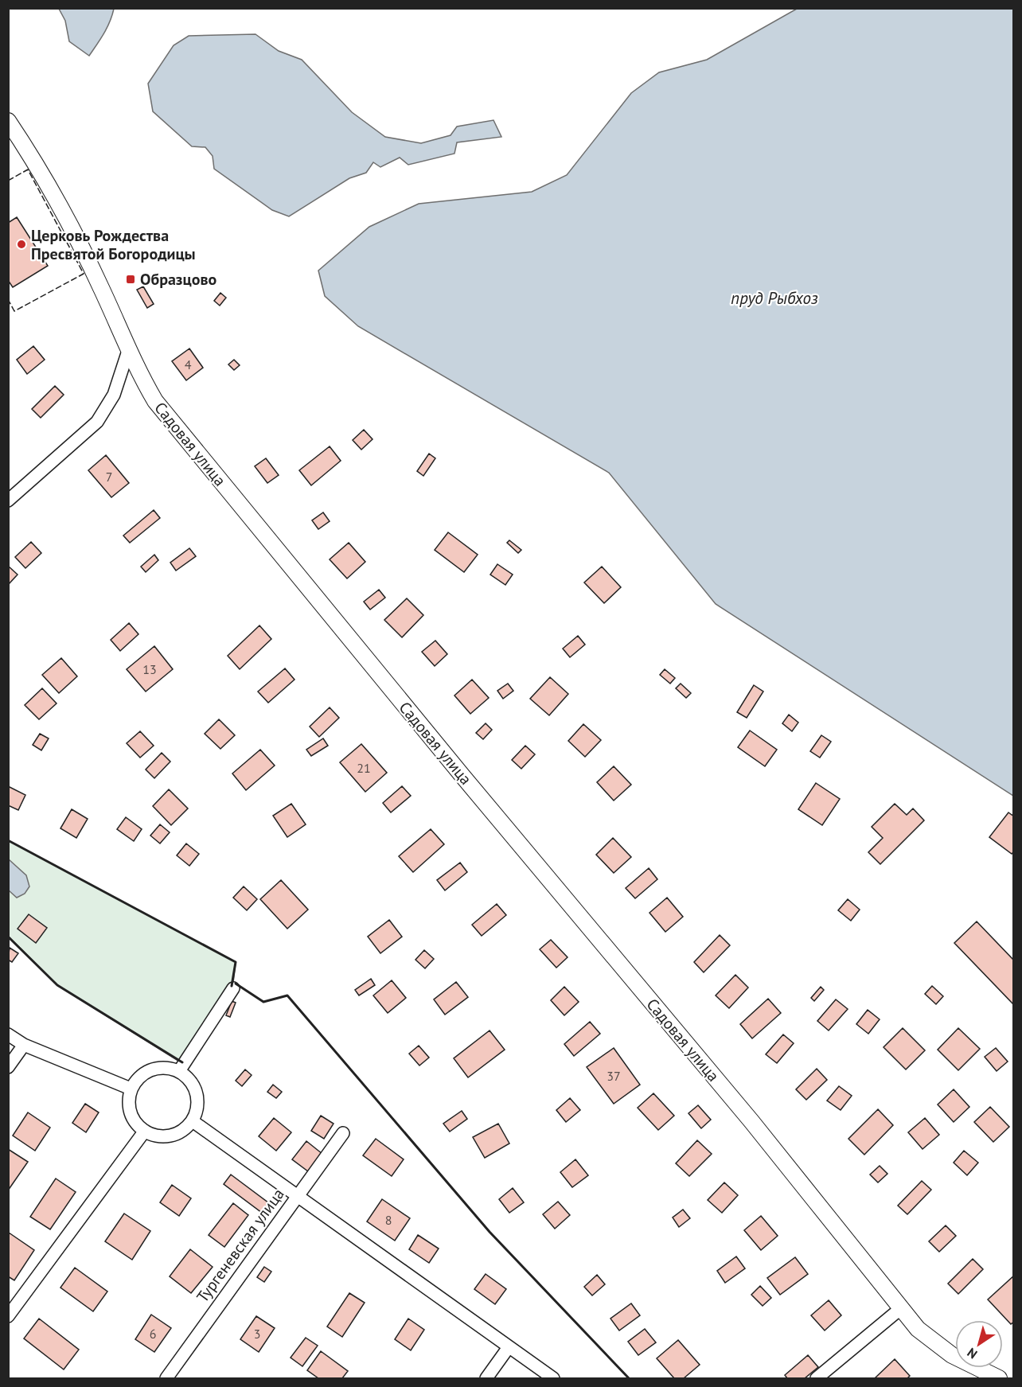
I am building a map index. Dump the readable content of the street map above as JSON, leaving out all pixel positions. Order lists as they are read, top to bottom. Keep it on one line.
{"streets":{"street":["Садовая улица","Тургеневская улица"]},"water":["пруд Рыбхоз"],"places":{"other":["Церковь Рождества Пресвятой Богородицы"],"transit":["Образцово"]},"house_numbers":["4","7","13","21","37","8","6","3"],"north":"bottom left"}
